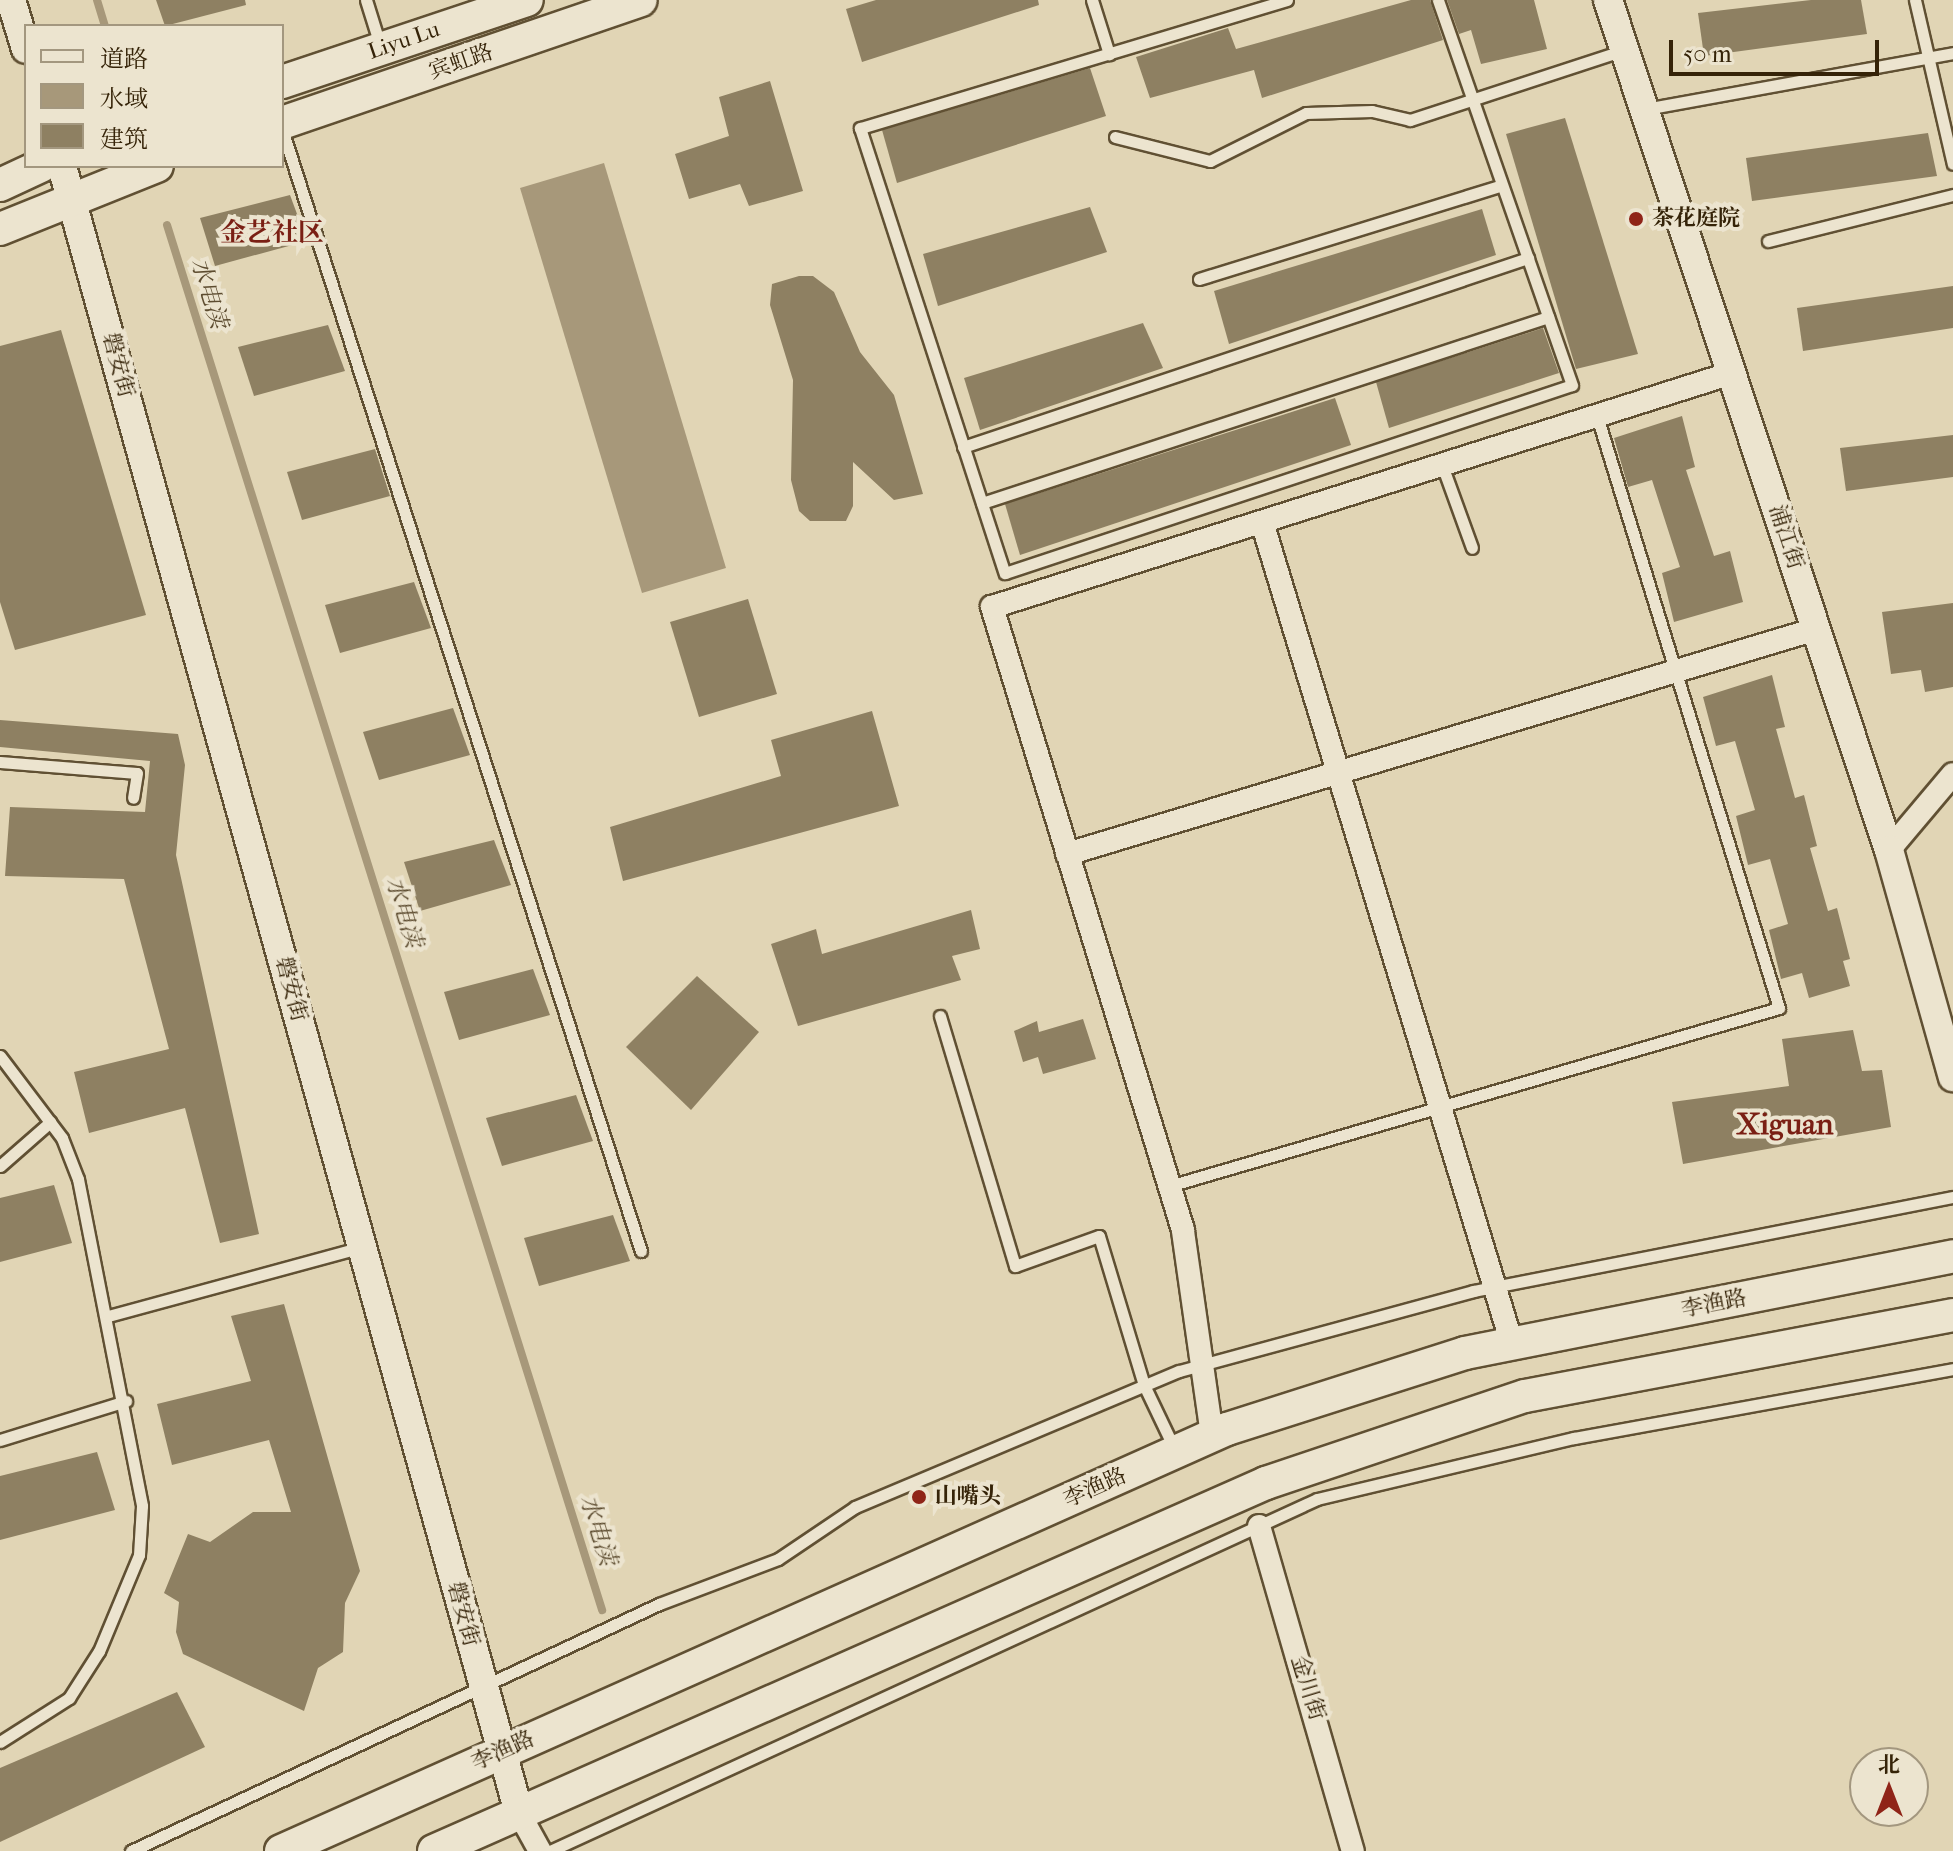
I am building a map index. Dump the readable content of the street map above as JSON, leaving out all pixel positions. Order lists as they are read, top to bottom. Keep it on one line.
{"streets":{"main road":["Liyu Lu","宾虹路","李渔路"],"street":["磐安街","浦江街","金川街"]},"crossings":[["磐安街","李渔路"]],"districts":["金艺社区","Xiguan"],"water":["水电渎"],"places":["茶花庭院","山嘴头"],"legend":["道路","水域","建筑"],"scale_bar":"50 m","north":"top"}
